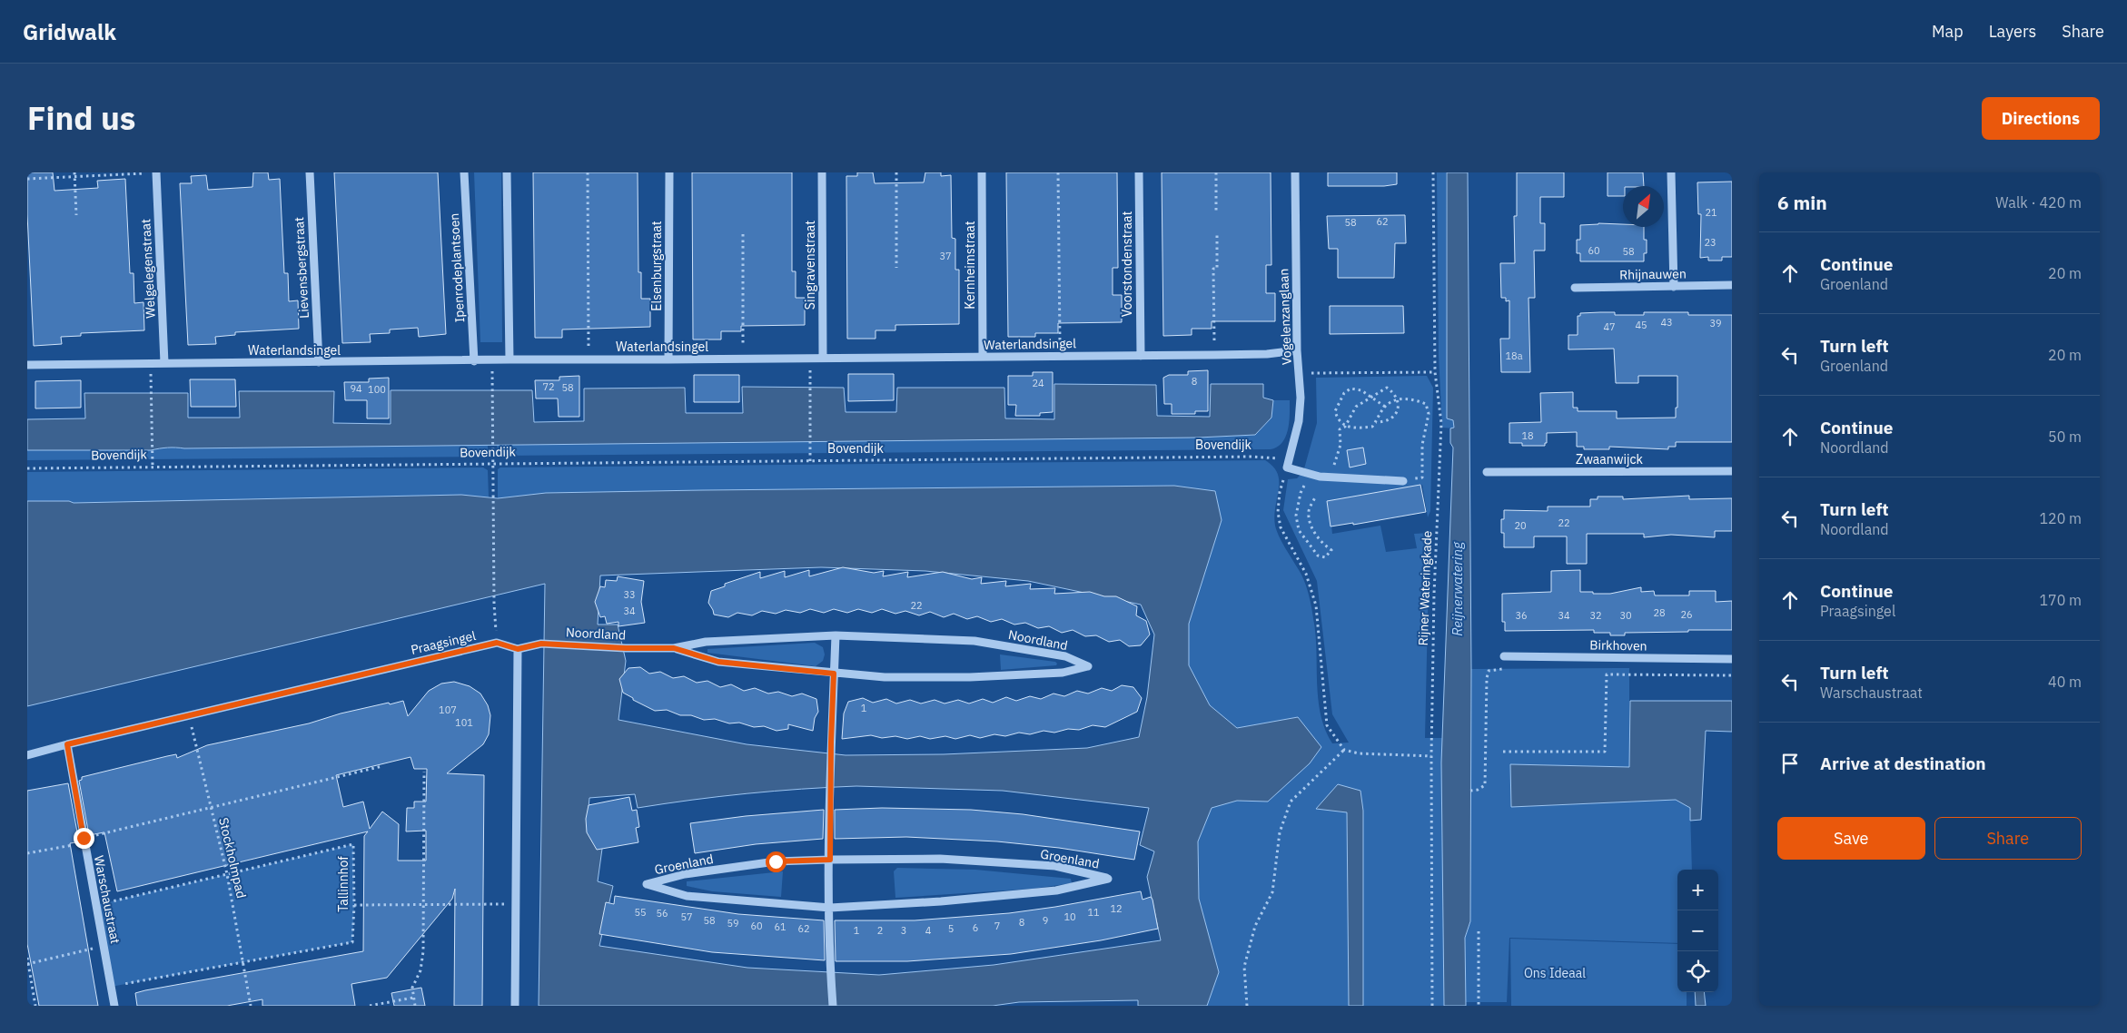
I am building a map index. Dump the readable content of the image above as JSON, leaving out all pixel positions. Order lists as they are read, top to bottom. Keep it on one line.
{"streets":{"street":["Voorstondenstraat","Singravenstraat","Kernheimstraat","Elsenburgstraat","Lievensbergstraat","Ipenrodeplantsoen","Welgelegenstraat","Rhijnauwen","Vogelenzanglaan","Waterlandsingel","Zwaanwijck","Noordland","Praagsingel","Birkhoven","Groenland","Warschaustraat"],"path":["Bovendijk","Rijner Wateringkade","Stockholmpad","Tallinnhof"]},"crossings":[["Voorstondenstraat","Waterlandsingel"],["Singravenstraat","Waterlandsingel"],["Kernheimstraat","Waterlandsingel"],["Elsenburgstraat","Waterlandsingel"],["Lievensbergstraat","Waterlandsingel"],["Ipenrodeplantsoen","Waterlandsingel"],["Welgelegenstraat","Waterlandsingel"],["Vogelenzanglaan","Waterlandsingel"],["Vogelenzanglaan","Bovendijk"],["Praagsingel","Stockholmpad"],["Praagsingel","Warschaustraat"],["Stockholmpad","Tallinnhof"],["Tallinnhof","Warschaustraat"]],"water":["Reijnerwatering"],"parks":["Ons Ideaal"],"house_numbers":["21","62","58","23","60","58","37","43","39","45","47","18a","8","24","72","58","94","100","18","22","20","33","22","34","28","26","36","34","32","30","1","107","101","12","55","11","56","57","10","58","9","8","59","60","7","61","6","62","5","1","2","3","4"],"north":"top right","page":{"header":"Gridwalk","nav":["Map","Layers","Share"],"title":"Find us","buttons":["Directions",["Save","Share"]],"heading":["6 min","Walk · 420 m"],"list":[["Continue","Groenland","20 m"],["Turn left","Groenland","20 m"],["Continue","Noordland","50 m"],["Turn left","Noordland","120 m"],["Continue","Praagsingel","170 m"],["Turn left","Warschaustraat","40 m"],"Arrive at destination"],"map_buttons":["+","−"]}}
